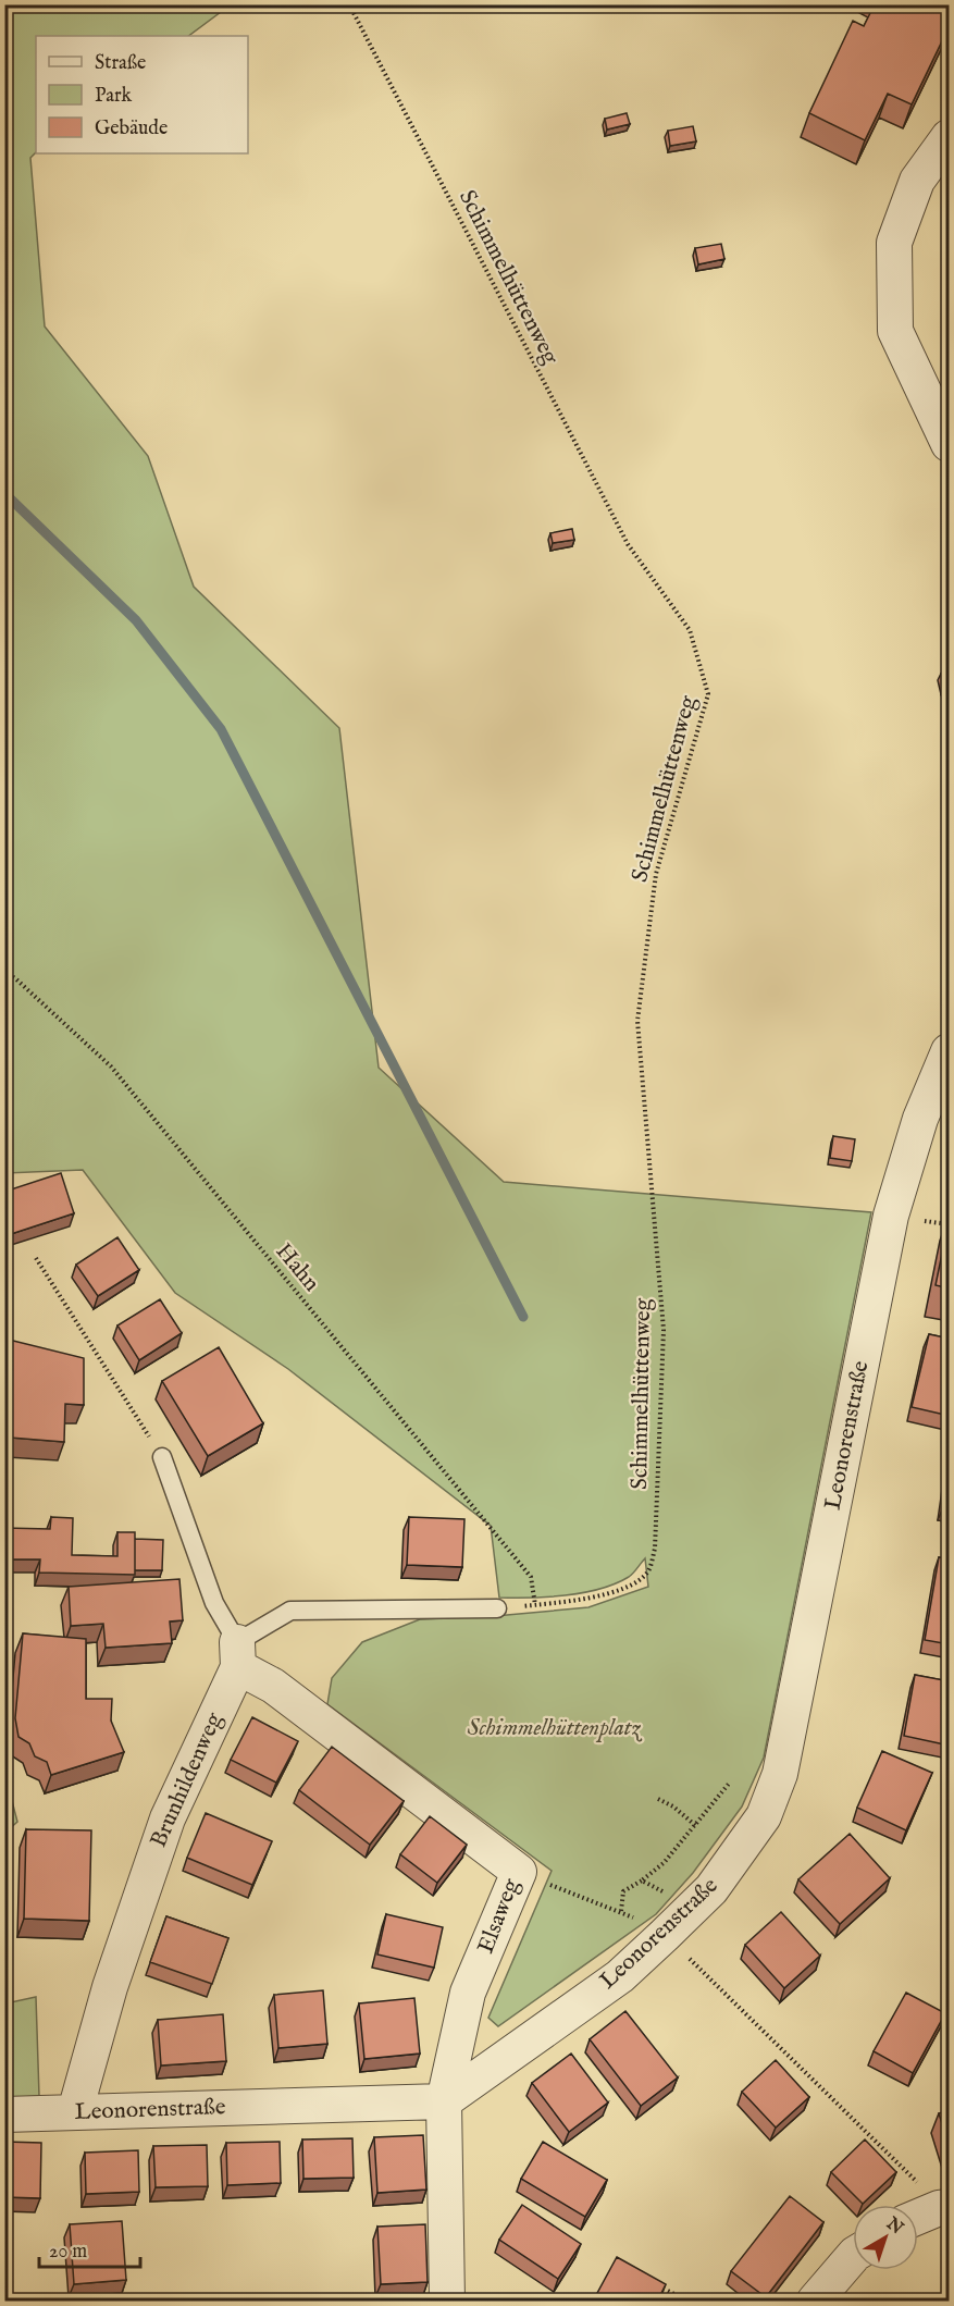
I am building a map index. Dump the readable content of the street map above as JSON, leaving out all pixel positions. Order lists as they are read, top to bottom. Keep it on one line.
{"streets":{"street":["Leonorenstraße","Brunhildenweg","Elsaweg"],"path":["Schimmelhüttenweg","Hahn"]},"crossings":[["Schimmelhüttenweg","Hahn"],["Leonorenstraße","Brunhildenweg"],["Leonorenstraße","Elsaweg"],["Brunhildenweg","Elsaweg"]],"parks":["Schimmelhüttenplatz"],"legend":["Straße","Park","Gebäude"],"scale_bar":"20 m","north":"top right"}
